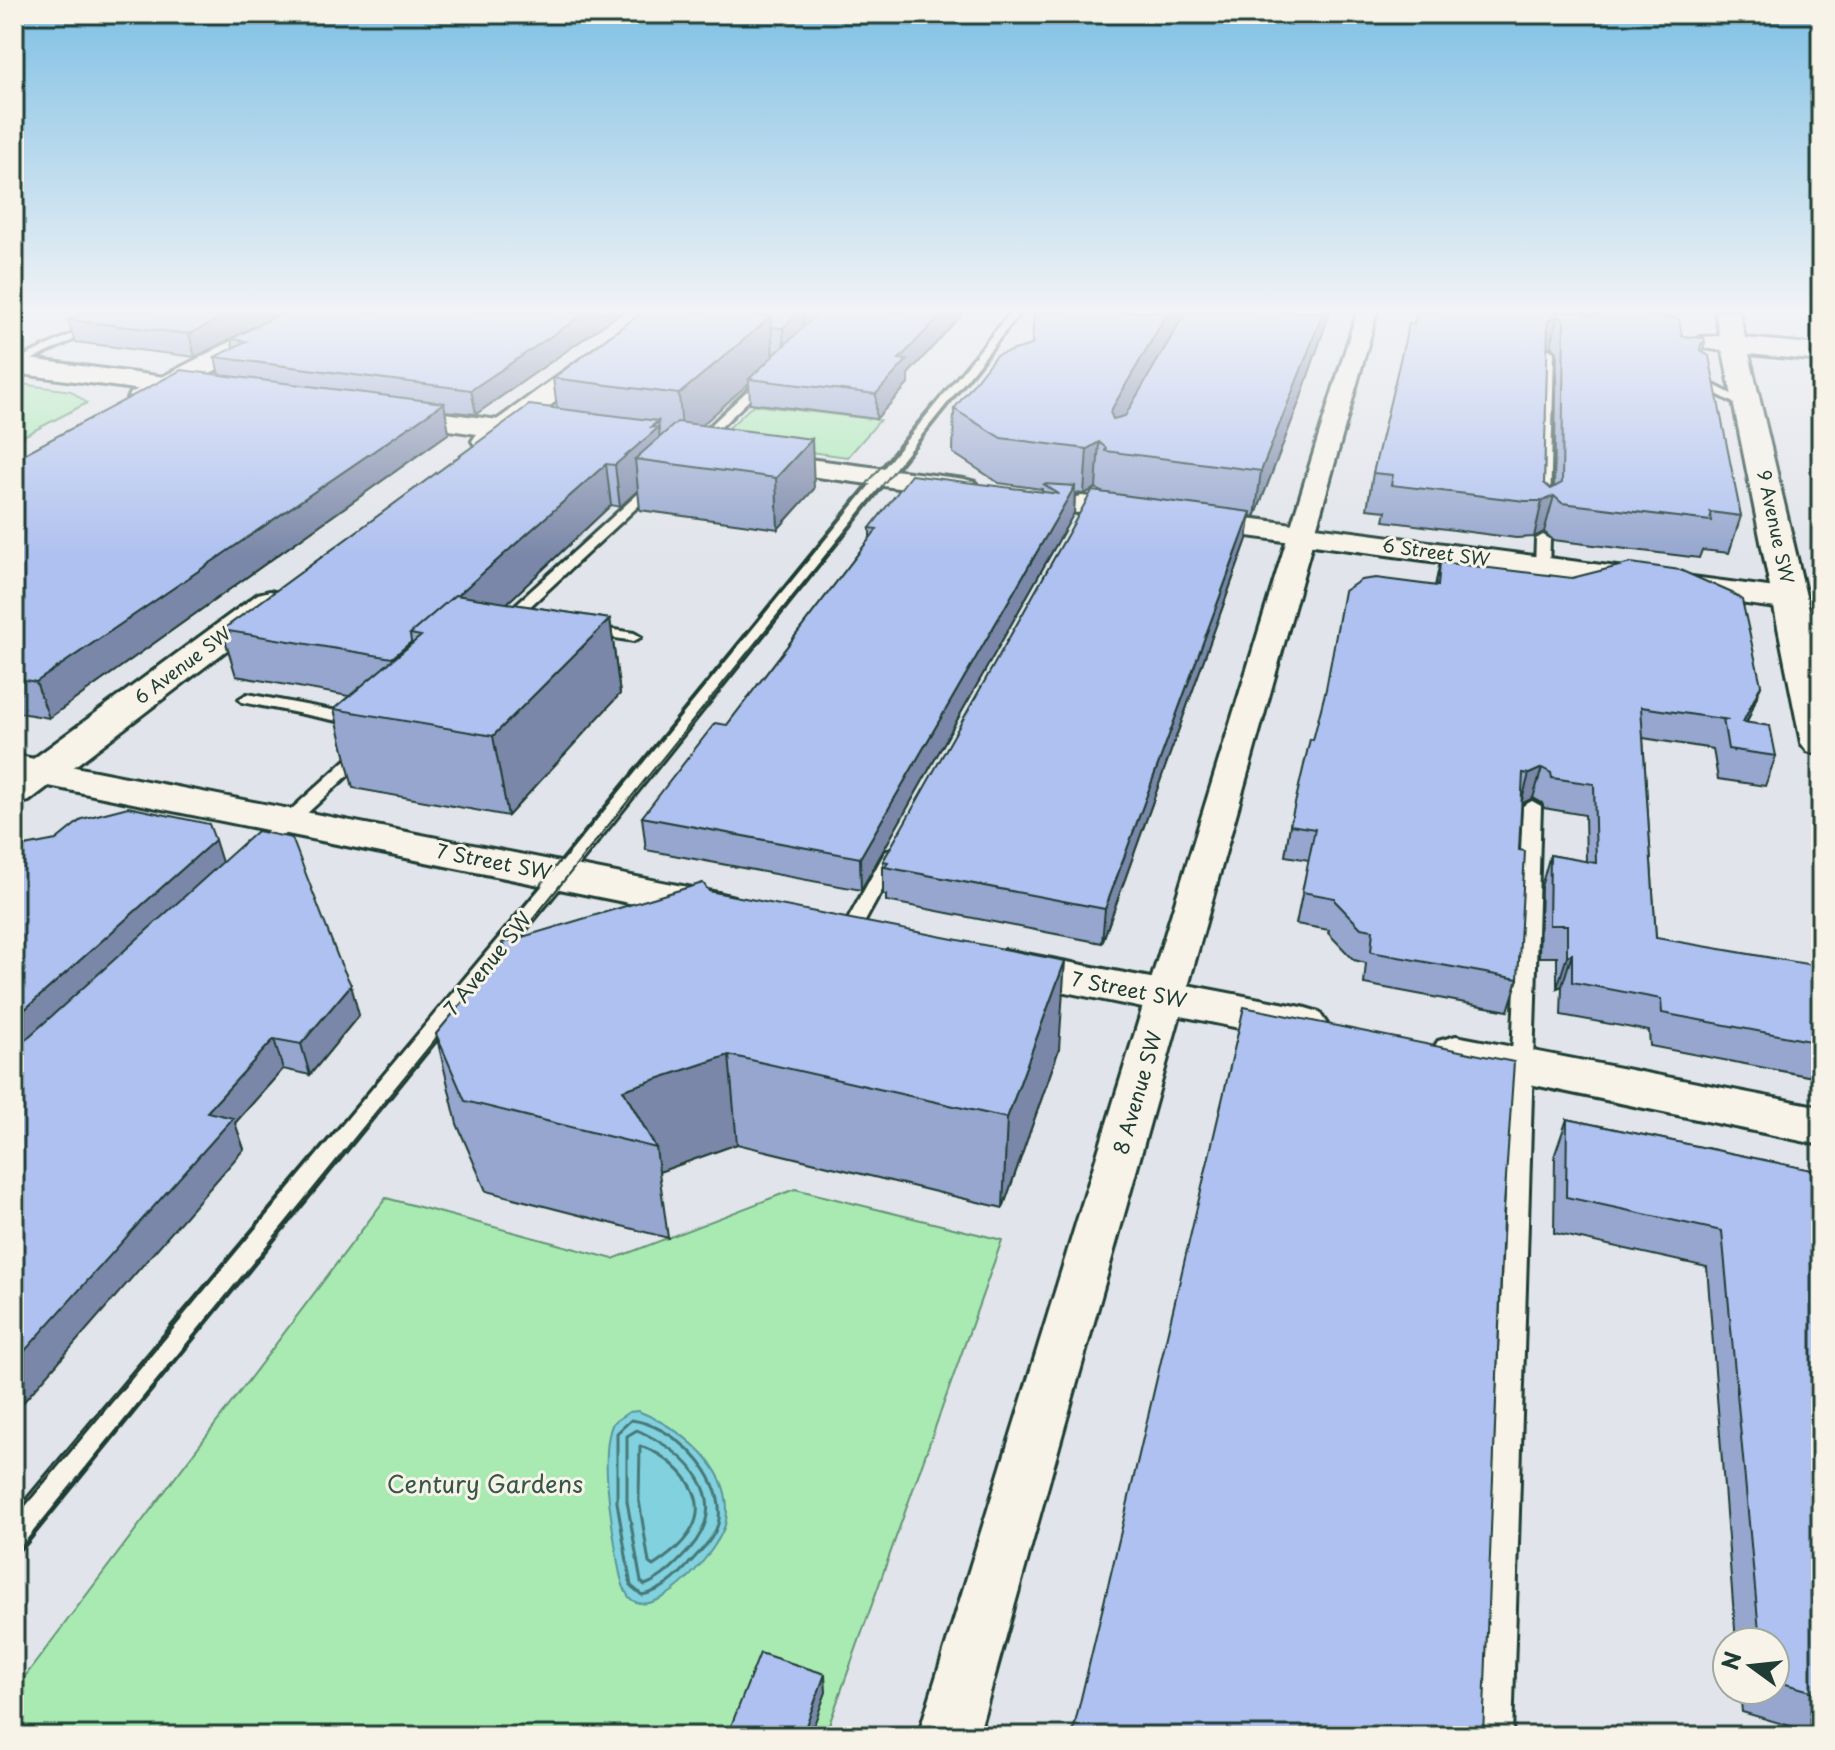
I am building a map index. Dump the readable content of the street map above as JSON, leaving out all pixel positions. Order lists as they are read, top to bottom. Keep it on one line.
{"streets":{"street":["9 Avenue SW","6 Street SW","6 Avenue SW","7 Street SW","8 Avenue SW"],"lane":["7 Avenue SW"]},"crossings":[["9 Avenue SW","6 Street SW"],["6 Street SW","8 Avenue SW"],["6 Avenue SW","7 Street SW"],["7 Street SW","7 Avenue SW"],["7 Street SW","8 Avenue SW"]],"parks":["Century Gardens"],"north":"left"}
